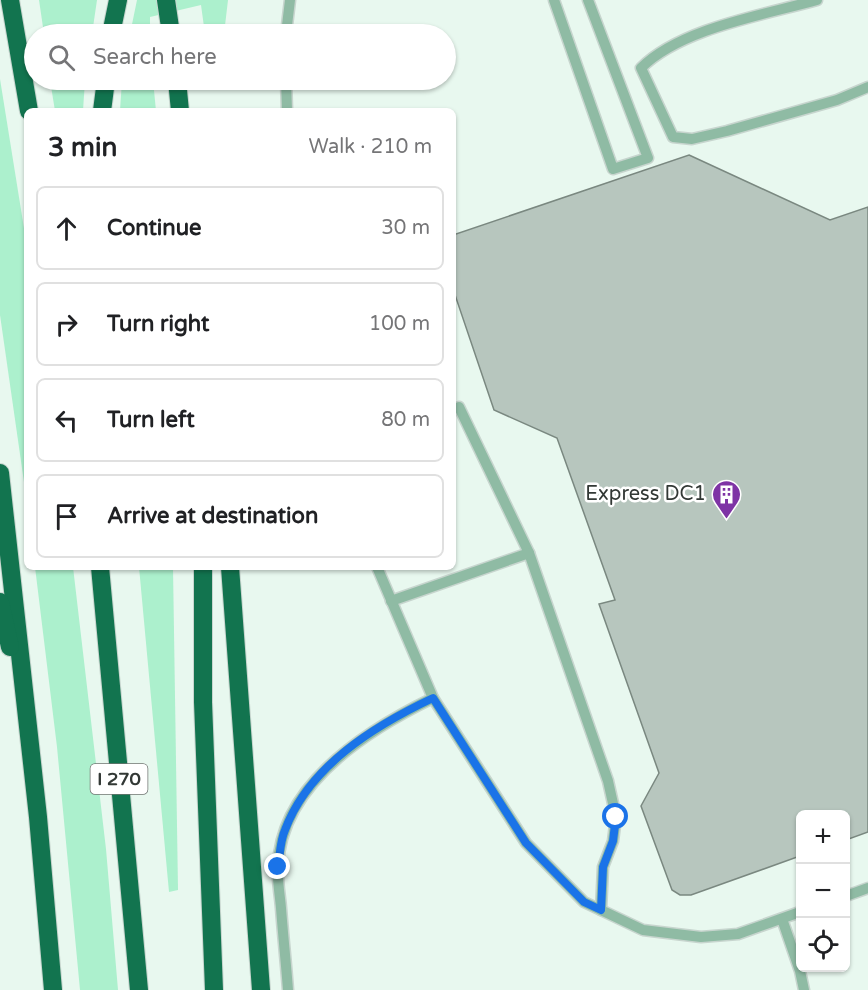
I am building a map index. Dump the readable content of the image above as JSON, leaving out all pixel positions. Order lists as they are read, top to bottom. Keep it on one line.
{"streets":{"highway":["I 270"]},"places":{"building":["Express DC1"]},"page":{"search":"Search here","heading":["3 min","Walk · 210 m"],"list":[["Continue","30 m"],["Turn right","100 m"],["Turn left","80 m"],"Arrive at destination"],"map_buttons":["+","−"]}}
